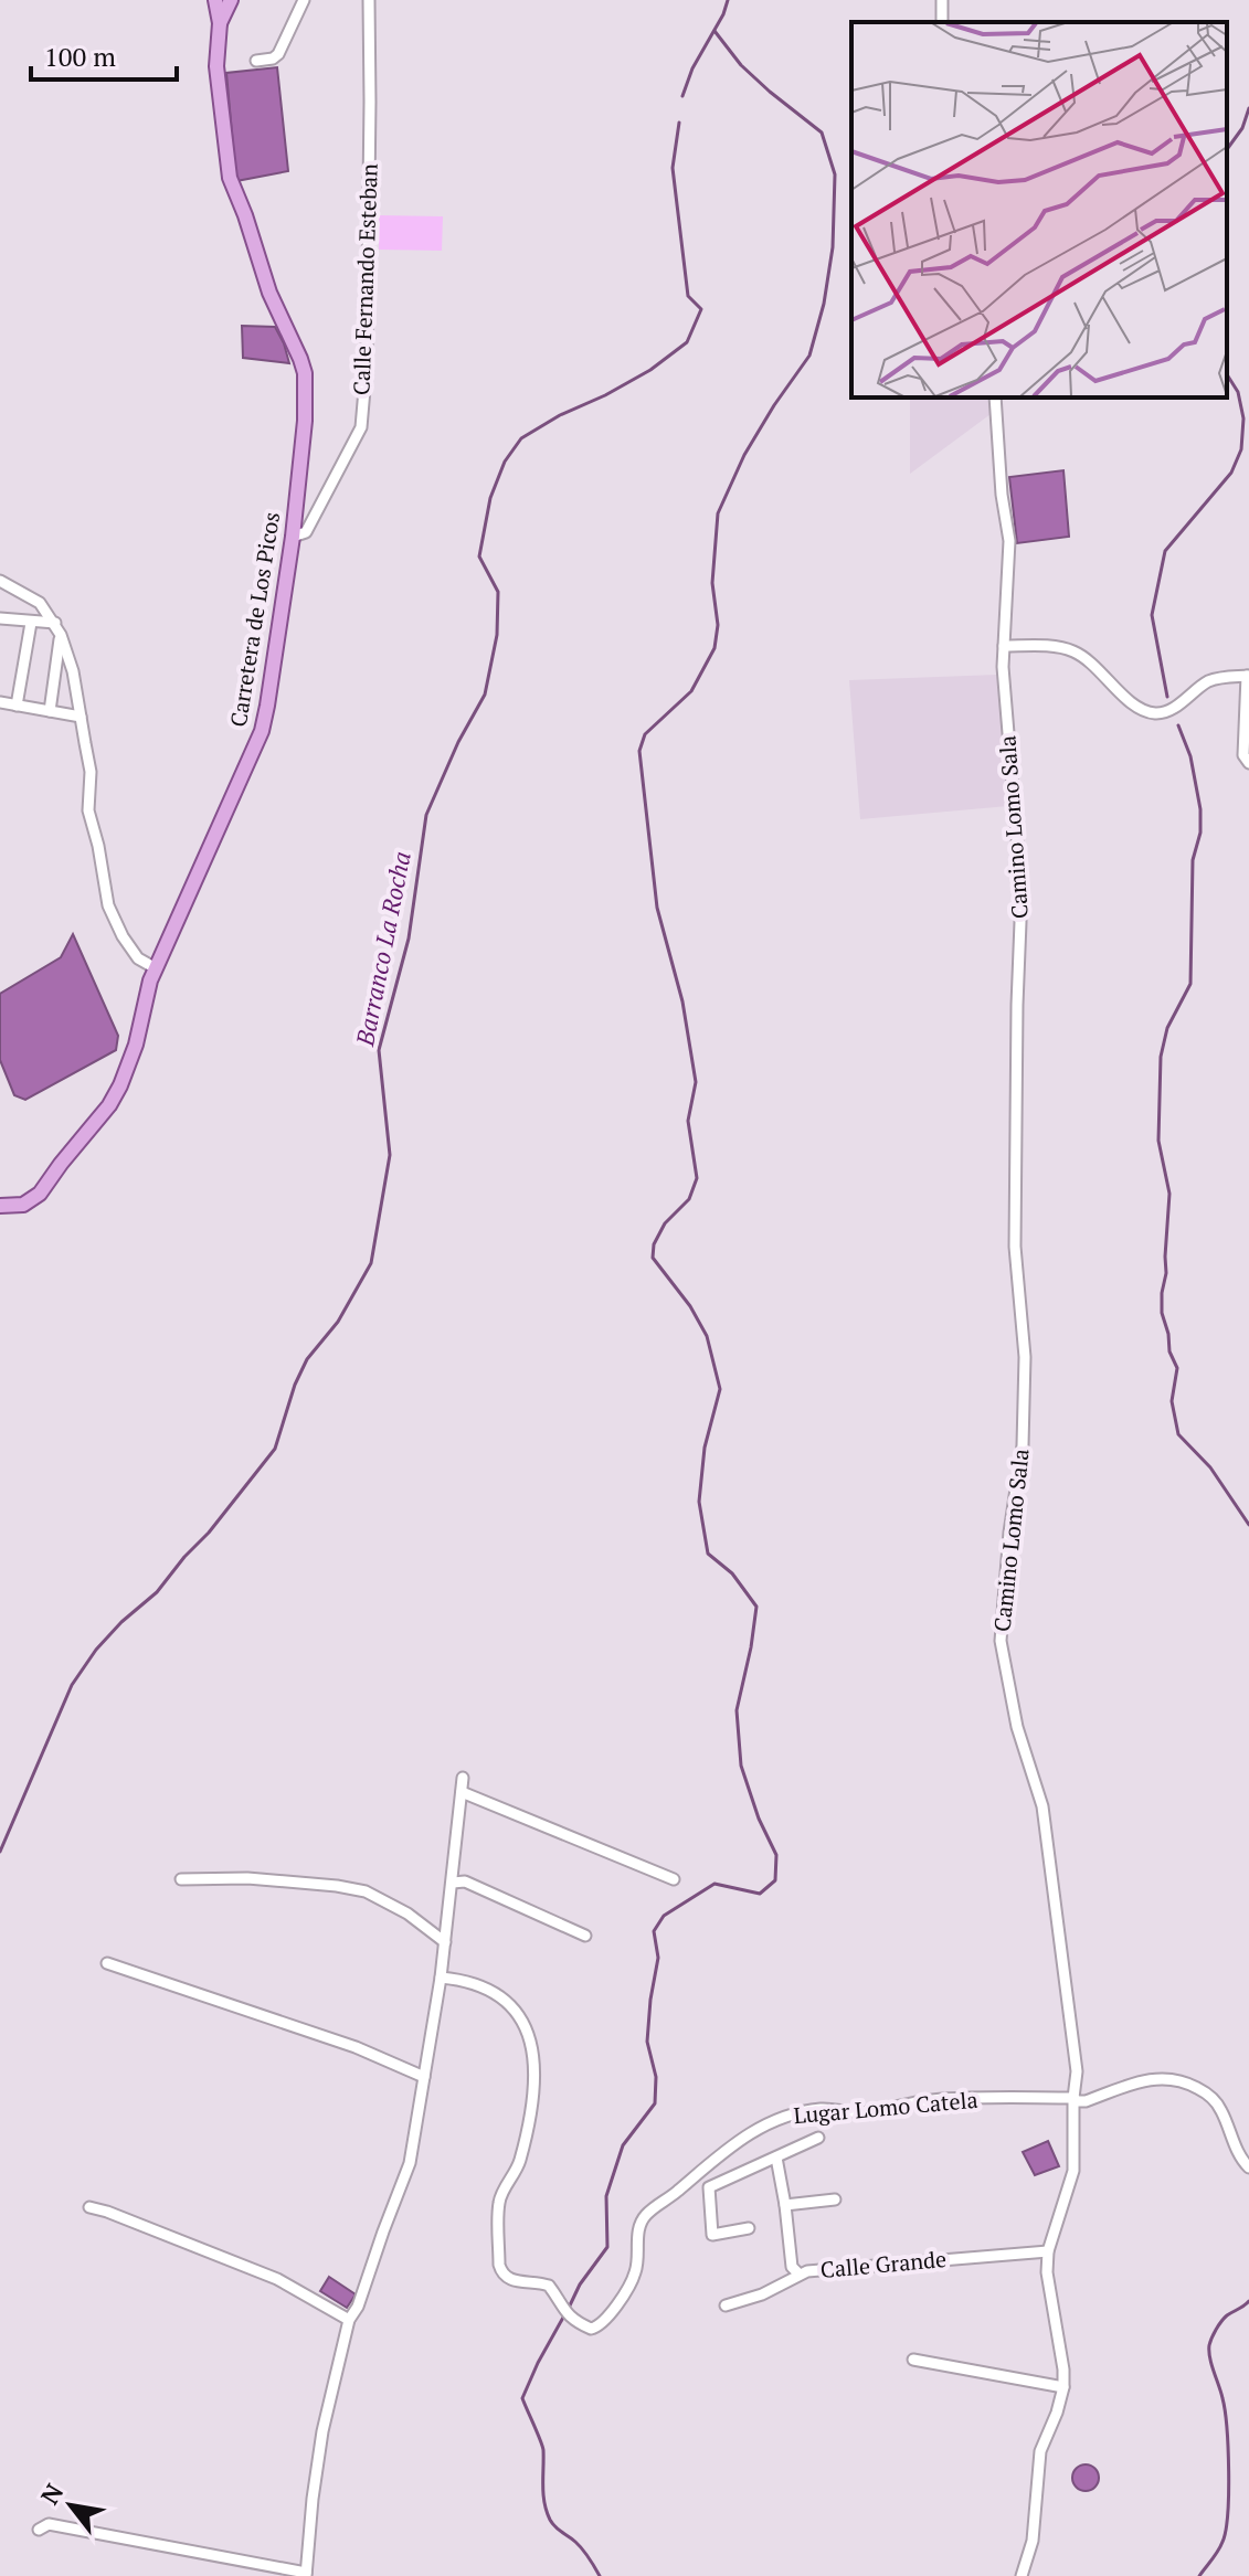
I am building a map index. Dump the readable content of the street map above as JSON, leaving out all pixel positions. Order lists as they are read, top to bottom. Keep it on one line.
{"streets":{"main road":["Carretera de Los Picos"],"street":["Calle Fernando Esteban","Camino Lomo Sala","Lugar Lomo Catela","Calle Grande"]},"crossings":[["Calle Fernando Esteban","Carretera de Los Picos"],["Camino Lomo Sala","Lugar Lomo Catela"],["Camino Lomo Sala","Calle Grande"]],"water":["Barranco La Rocha"],"scale_bar":"100 m","north":"top left"}
